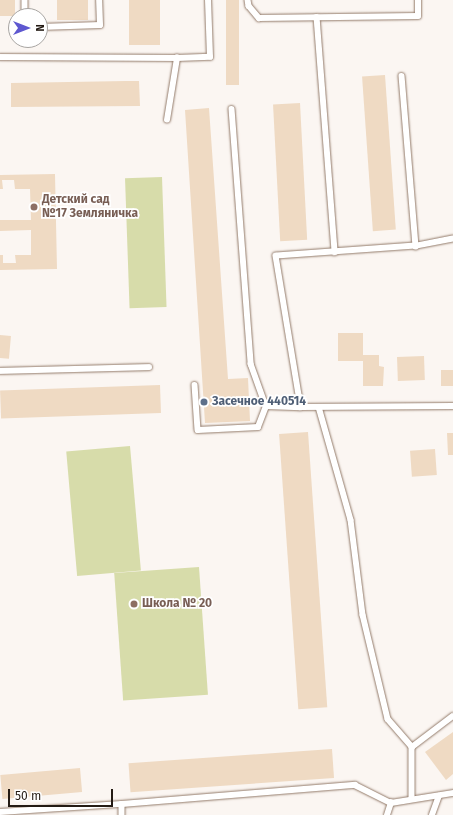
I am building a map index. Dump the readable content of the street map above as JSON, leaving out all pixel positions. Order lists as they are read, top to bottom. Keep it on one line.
{"places":["Детский сад №17 Земляничка","Засечное 440514","Школа № 20"],"scale_bar":"50 m","north":"right"}
